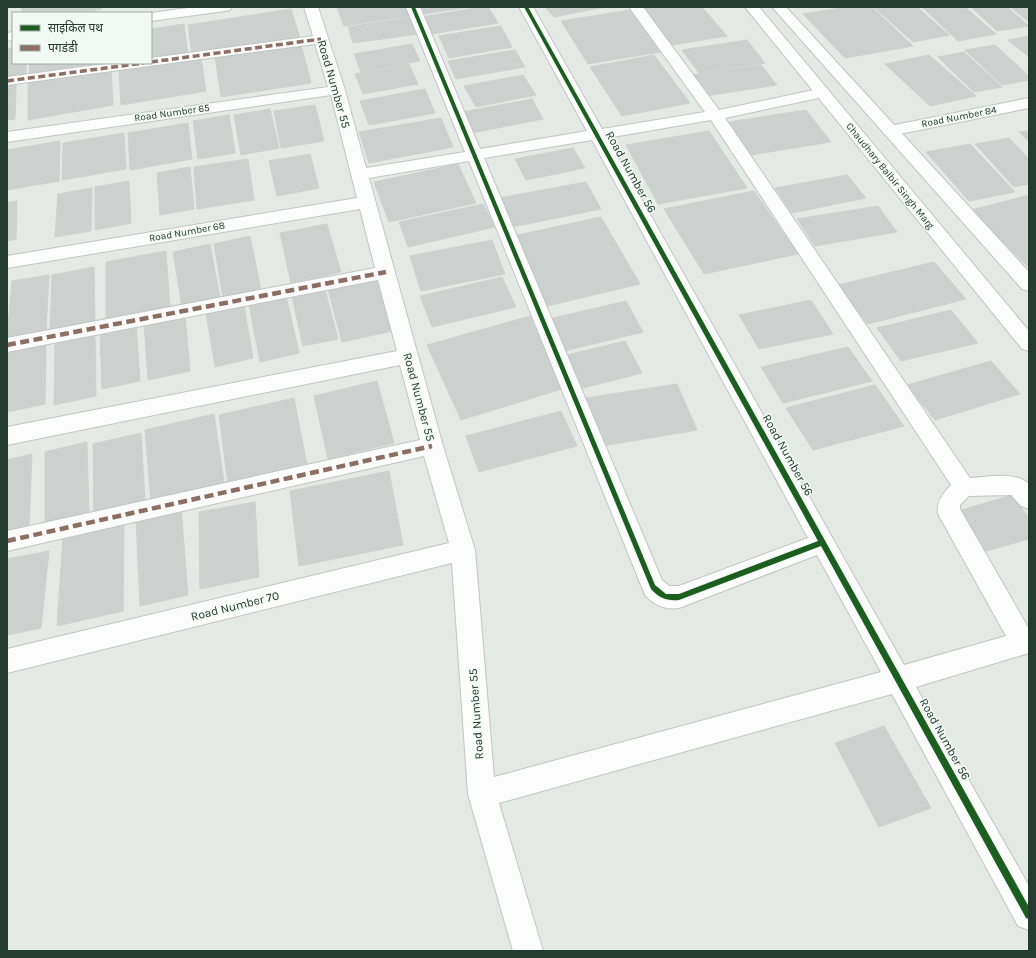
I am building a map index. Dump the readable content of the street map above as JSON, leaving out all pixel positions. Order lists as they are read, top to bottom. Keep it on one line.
{"streets":{"street":["Road Number 55","Road Number 65","Road Number 84","Road Number 56","Chaudhary Balbir Singh Marg","Road Number 68","Road Number 70"]},"crossings":[["Road Number 55","Road Number 65"],["Road Number 55","Road Number 68"],["Road Number 55","Road Number 70"]],"legend":["साइकिल पथ","पगडंडी"]}
